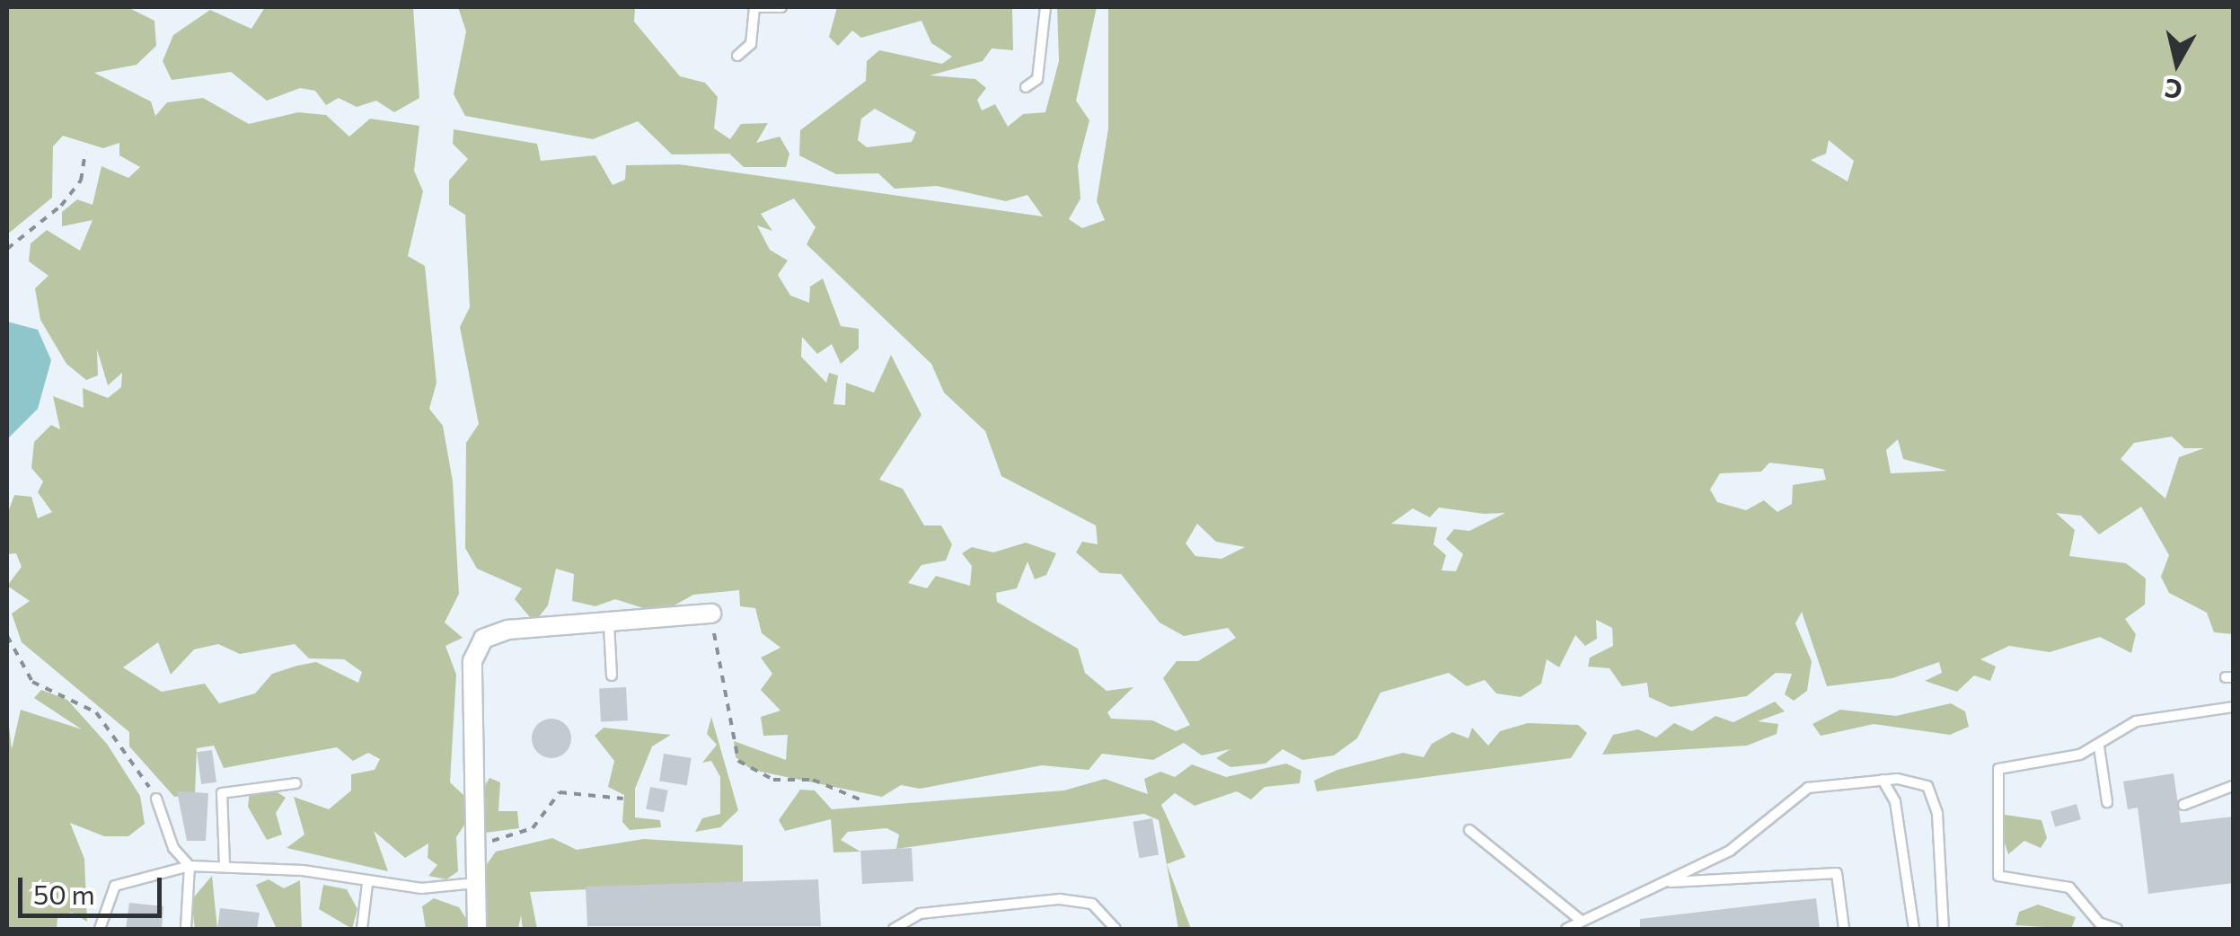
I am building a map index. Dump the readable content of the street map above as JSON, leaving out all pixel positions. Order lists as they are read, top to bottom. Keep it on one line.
{"scale_bar":"50 m","north":"bottom"}
